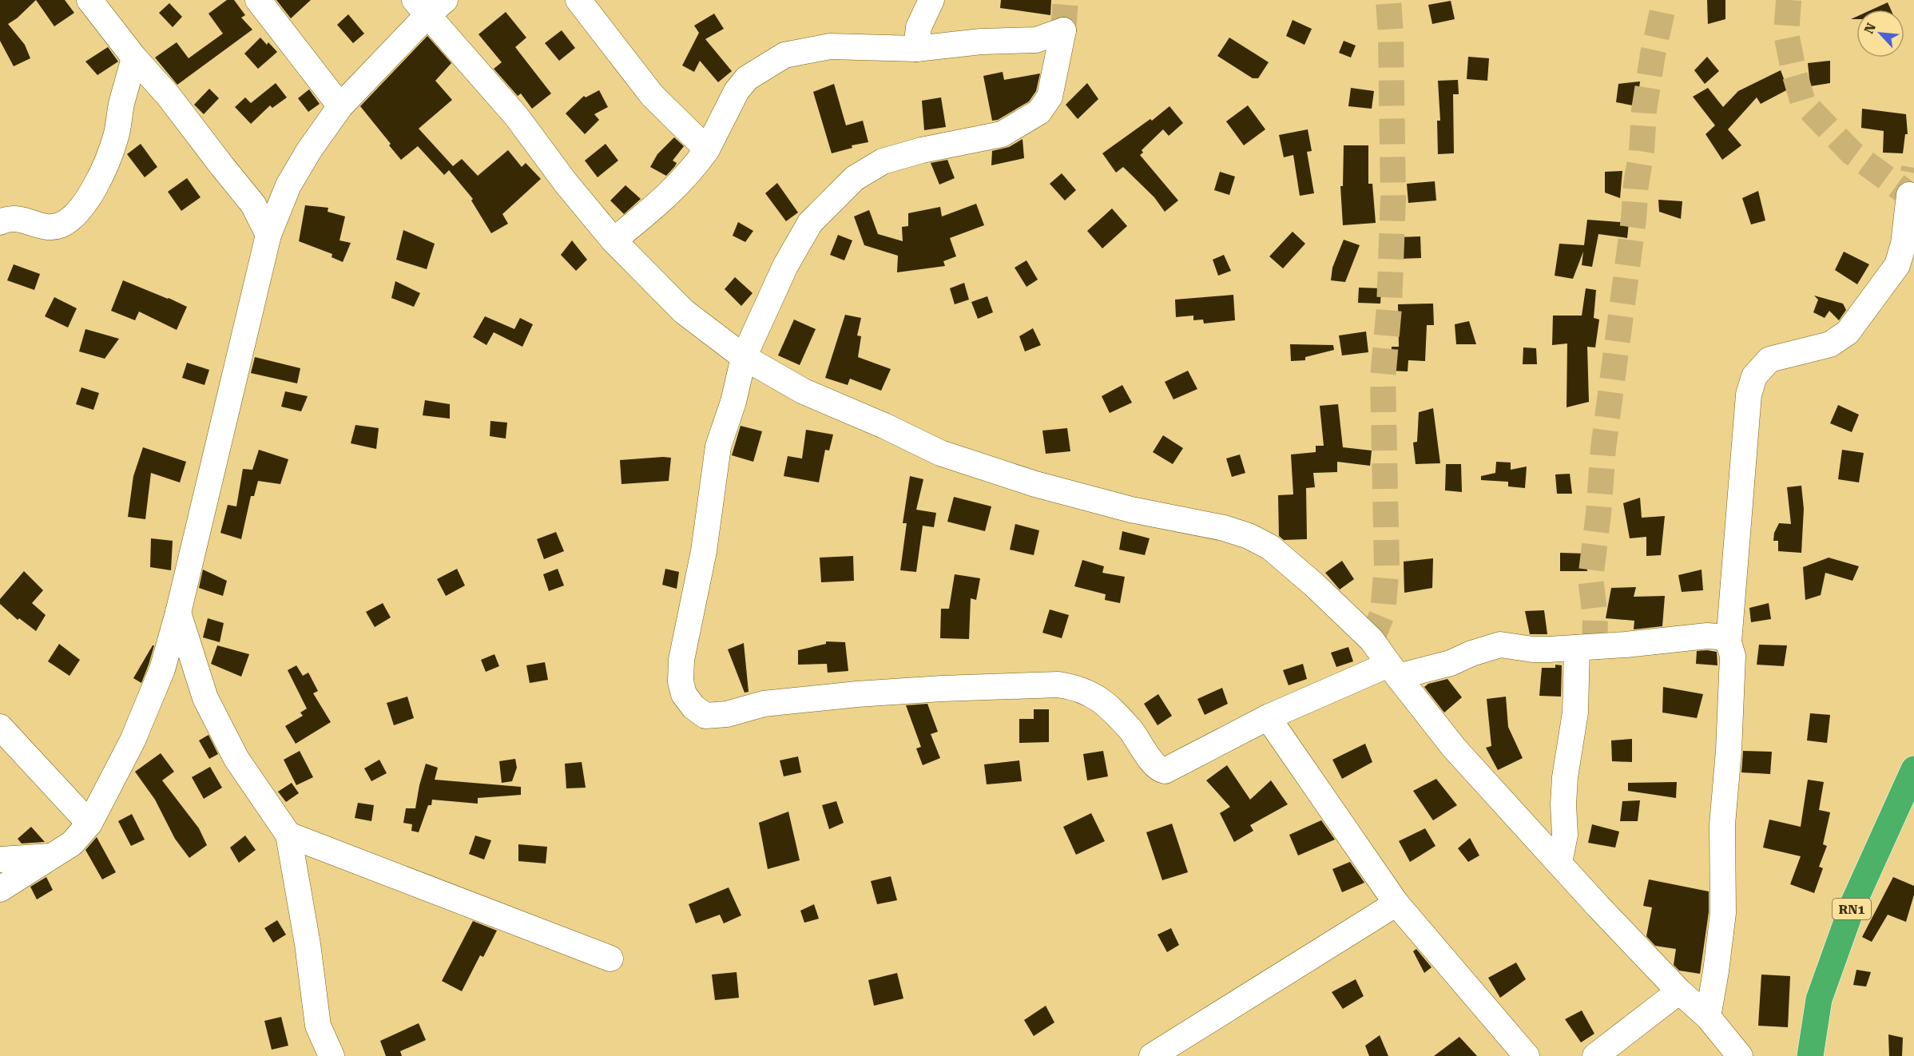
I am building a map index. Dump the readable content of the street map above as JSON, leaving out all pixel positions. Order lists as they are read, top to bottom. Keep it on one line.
{"streets":{"highway":["RN1"]},"north":"top left"}
